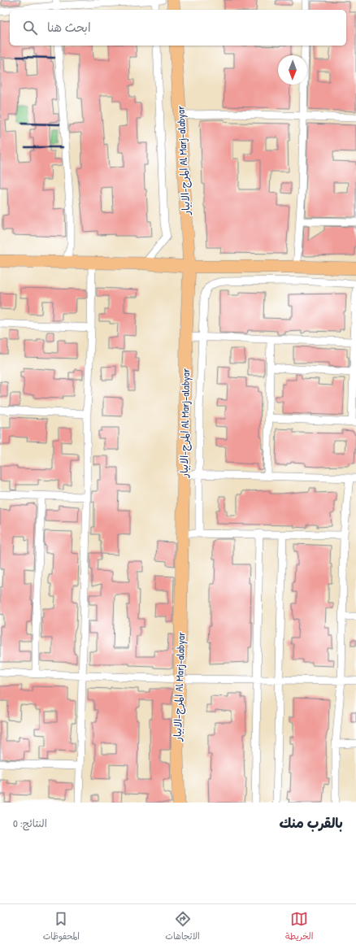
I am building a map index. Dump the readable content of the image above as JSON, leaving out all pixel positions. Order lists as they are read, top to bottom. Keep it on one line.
{"streets":{"main road":["المرج-الابيار Al Marj-alabyar"]},"north":"bottom","page":{"search":"ابحث هنا","heading":["بالقرب منك","النتائج: 0"],"nav":["الخريطة","الاتجاهات","المحفوظات"]}}
